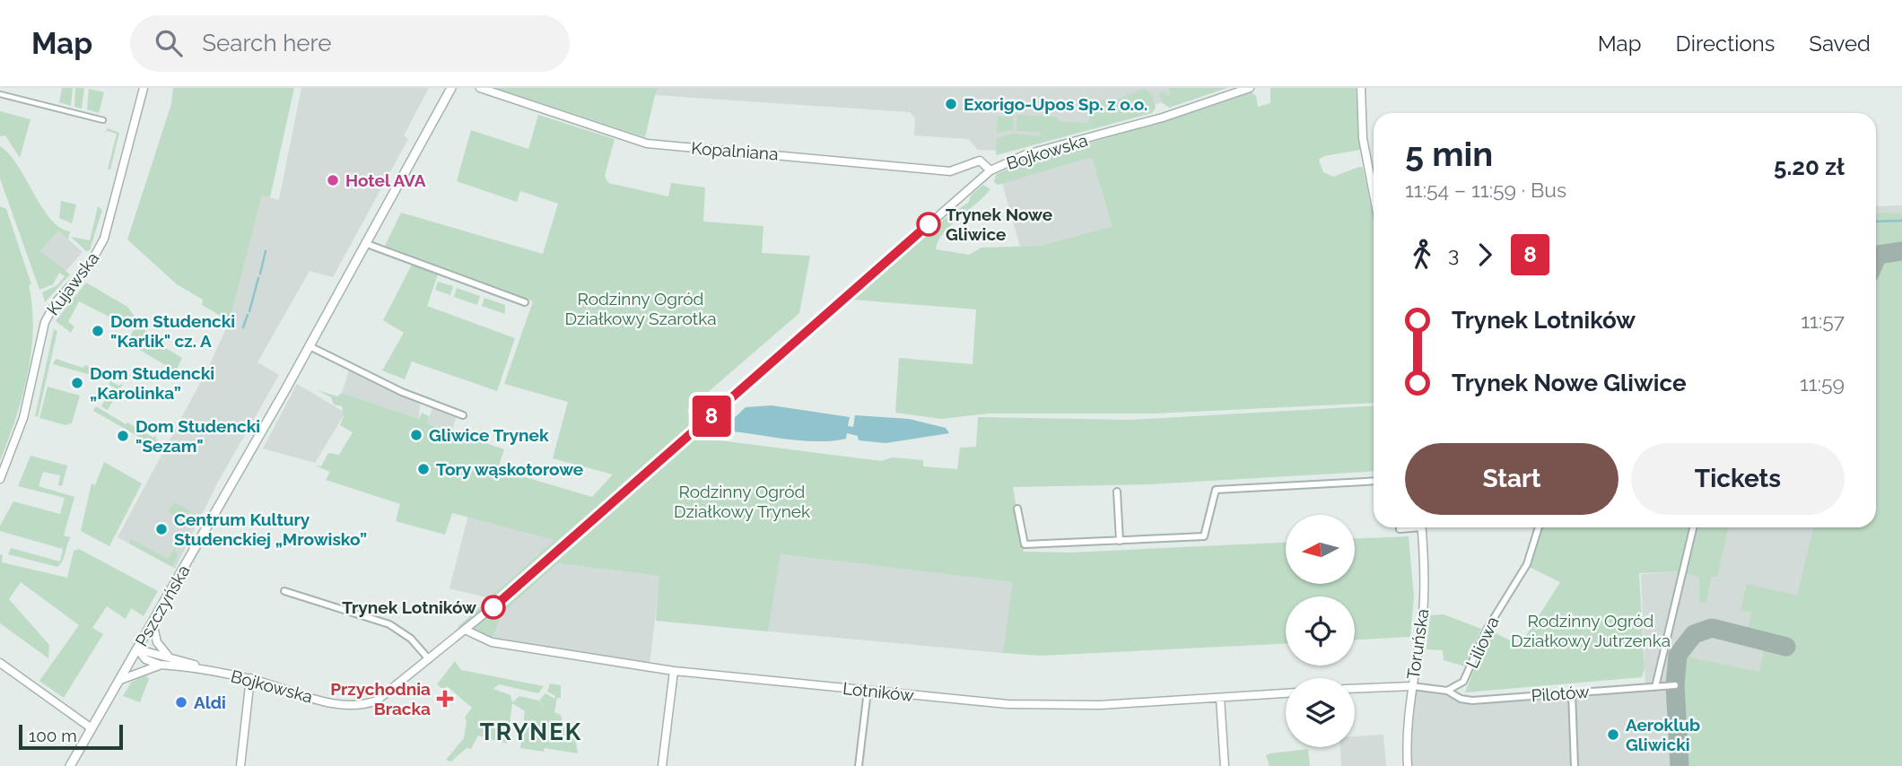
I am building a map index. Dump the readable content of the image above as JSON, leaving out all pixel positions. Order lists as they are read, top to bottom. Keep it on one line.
{"streets":{"main road":["Pszczyńska"],"street":["Kopalniana","Bojkowska","Kujawska","Liliowa","Toruńska","Lotników","Pilotów"]},"crossings":[["Kopalniana","Bojkowska"],["Bojkowska","Pszczyńska"],["Bojkowska","Lotników"],["Liliowa","Pilotów"]],"districts":["TRYNEK"],"parks":["Rodzinny Ogród Działkowy Szarotka","Rodzinny Ogród Działkowy Trynek","Rodzinny Ogród Działkowy Jutrzenka"],"places":{"other":["Exorigo-Upos Sp. z o.o.","Hotel AVA","Trynek Nowe Gliwice","Dom Studencki \"Karlik\" cz. A","Dom Studencki „Karolinka”","Gliwice Trynek","Dom Studencki \"Sezam\"","Tory wąskotorowe","Centrum Kultury Studenckiej „Mrowisko”","Trynek Lotników","Aldi","Aeroklub Gliwicki"],"health":["Przychodnia Bracka"]},"lines":["bus line 8"],"scale_bar":"100 m","north":"left","page":{"header":"Map","search":"Search here","nav":["Map","Directions","Saved"],"on_map":"8","heading":["5 min","11:54 – 11:59 · Bus","5.20 zł"],"legs":["3","8"],"list":[{"name":"Trynek Lotników","value":"11:57"},{"name":"Trynek Nowe Gliwice","value":"11:59"}],"buttons":["Start","Tickets"],"scale":"100 m"}}
